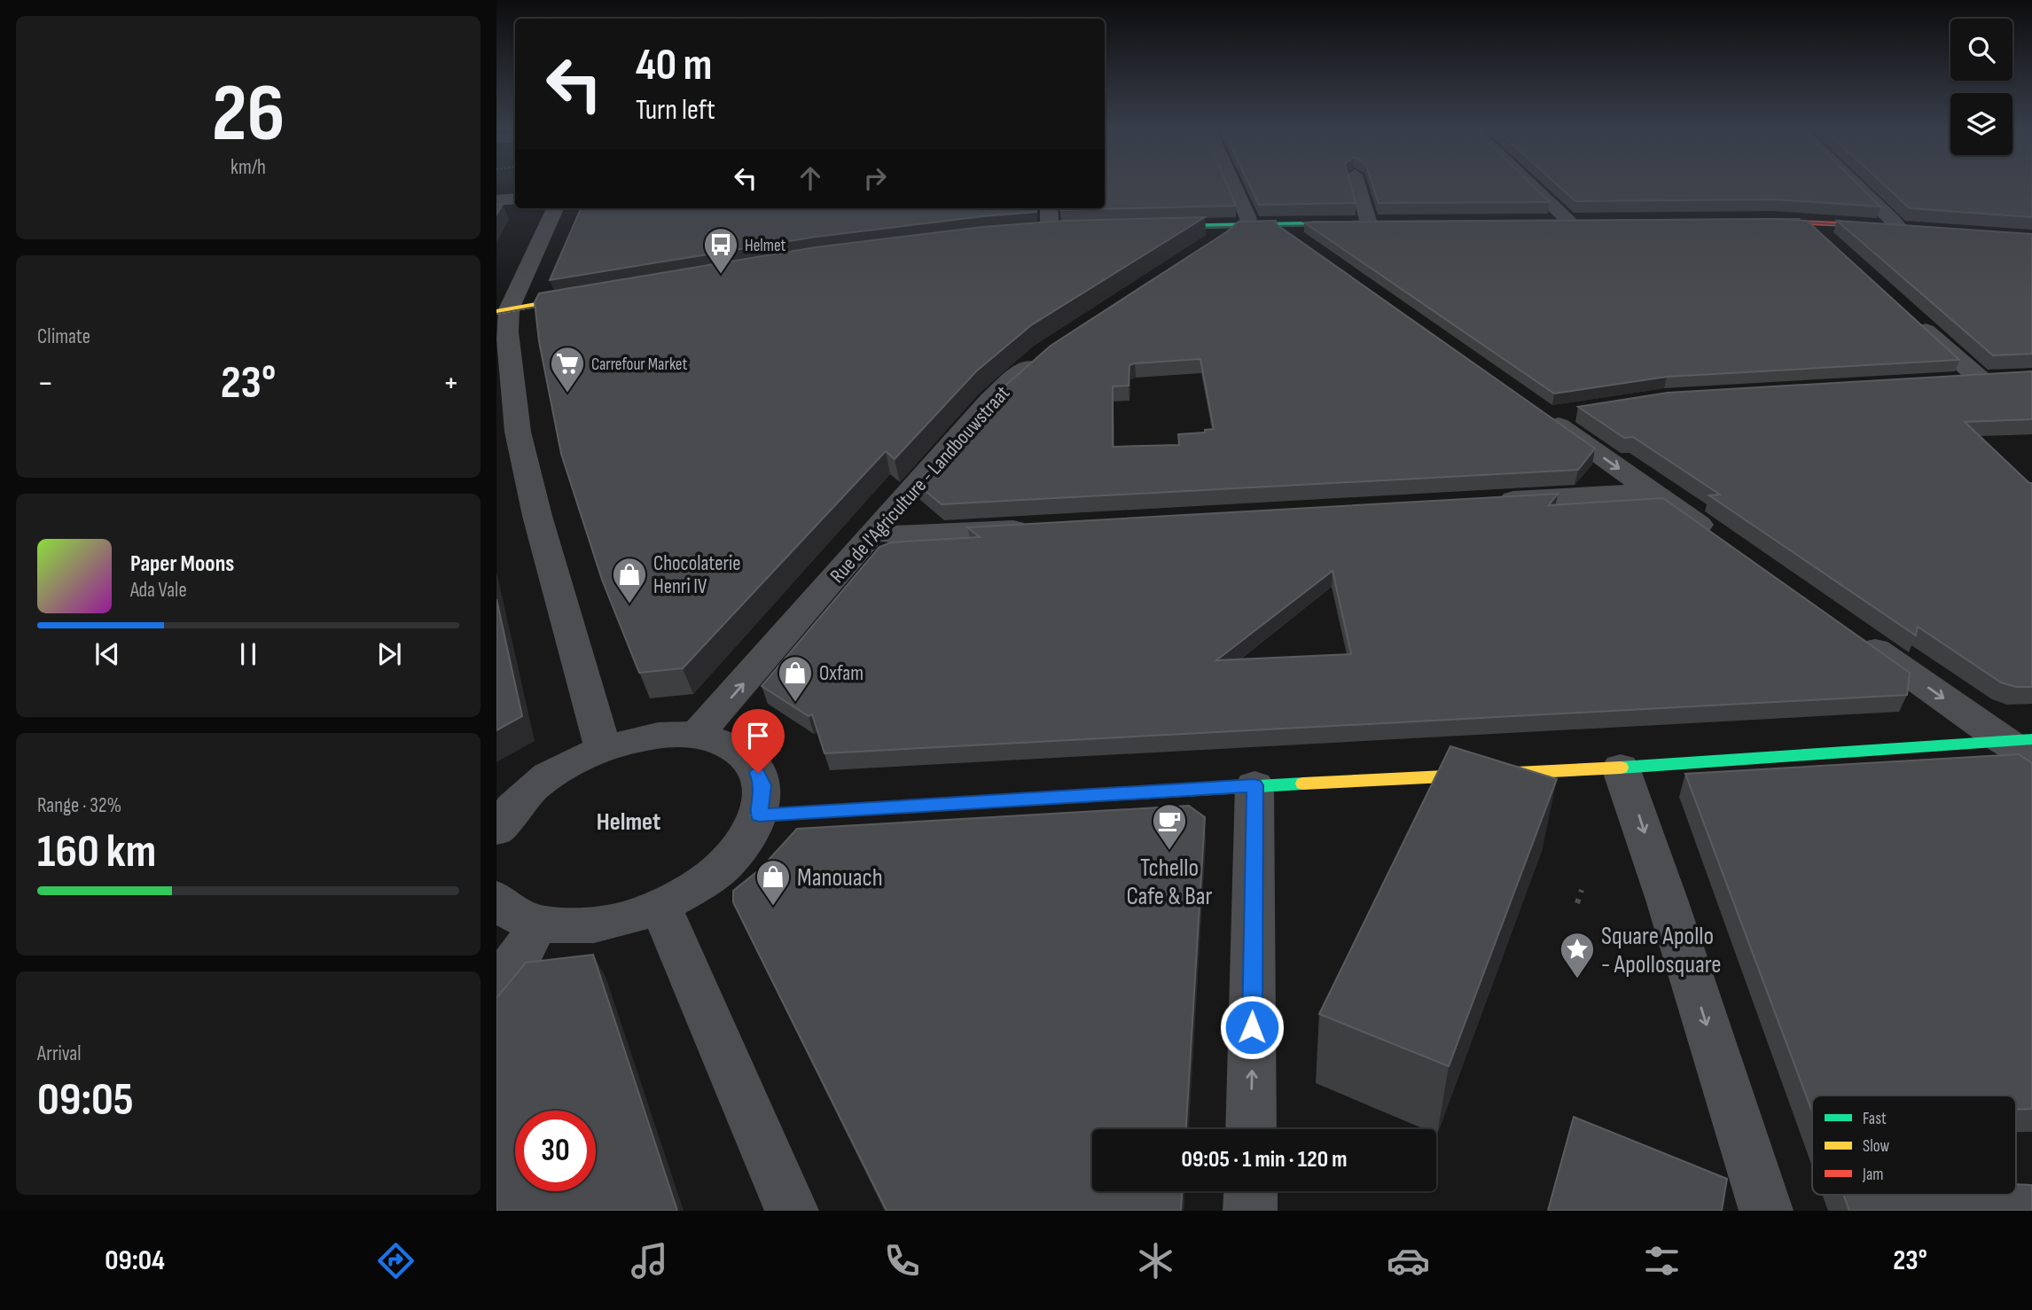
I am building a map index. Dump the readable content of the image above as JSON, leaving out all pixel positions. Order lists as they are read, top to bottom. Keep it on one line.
{"streets":{"street":["Rue de l'Agriculture - Landbouwstraat"]},"one_way":["Rue de l'Agriculture - Landbouwstraat"],"districts":["Helmet"],"places":{"bus stop":["Helmet"],"supermarket":["Carrefour Market"],"shop":["Chocolaterie Henri IV","Oxfam","Manouach"],"cafe":["Tchello Cafe & Bar"],"place":["Square Apollo - Apollosquare"]},"legend":["Fast","Slow","Jam"],"page":{"tile":[["26","km/h"],"Climate",["Range · 32%","160 km"],["Arrival","09:05"]],"turn":["40 m","Turn left"],"heat":["−","23°","+"],"song":["Paper Moons","Ada Vale"],"limit":"30","trip":"09:05 · 1 min · 120 m","tabs":["09:04","23°"]}}
